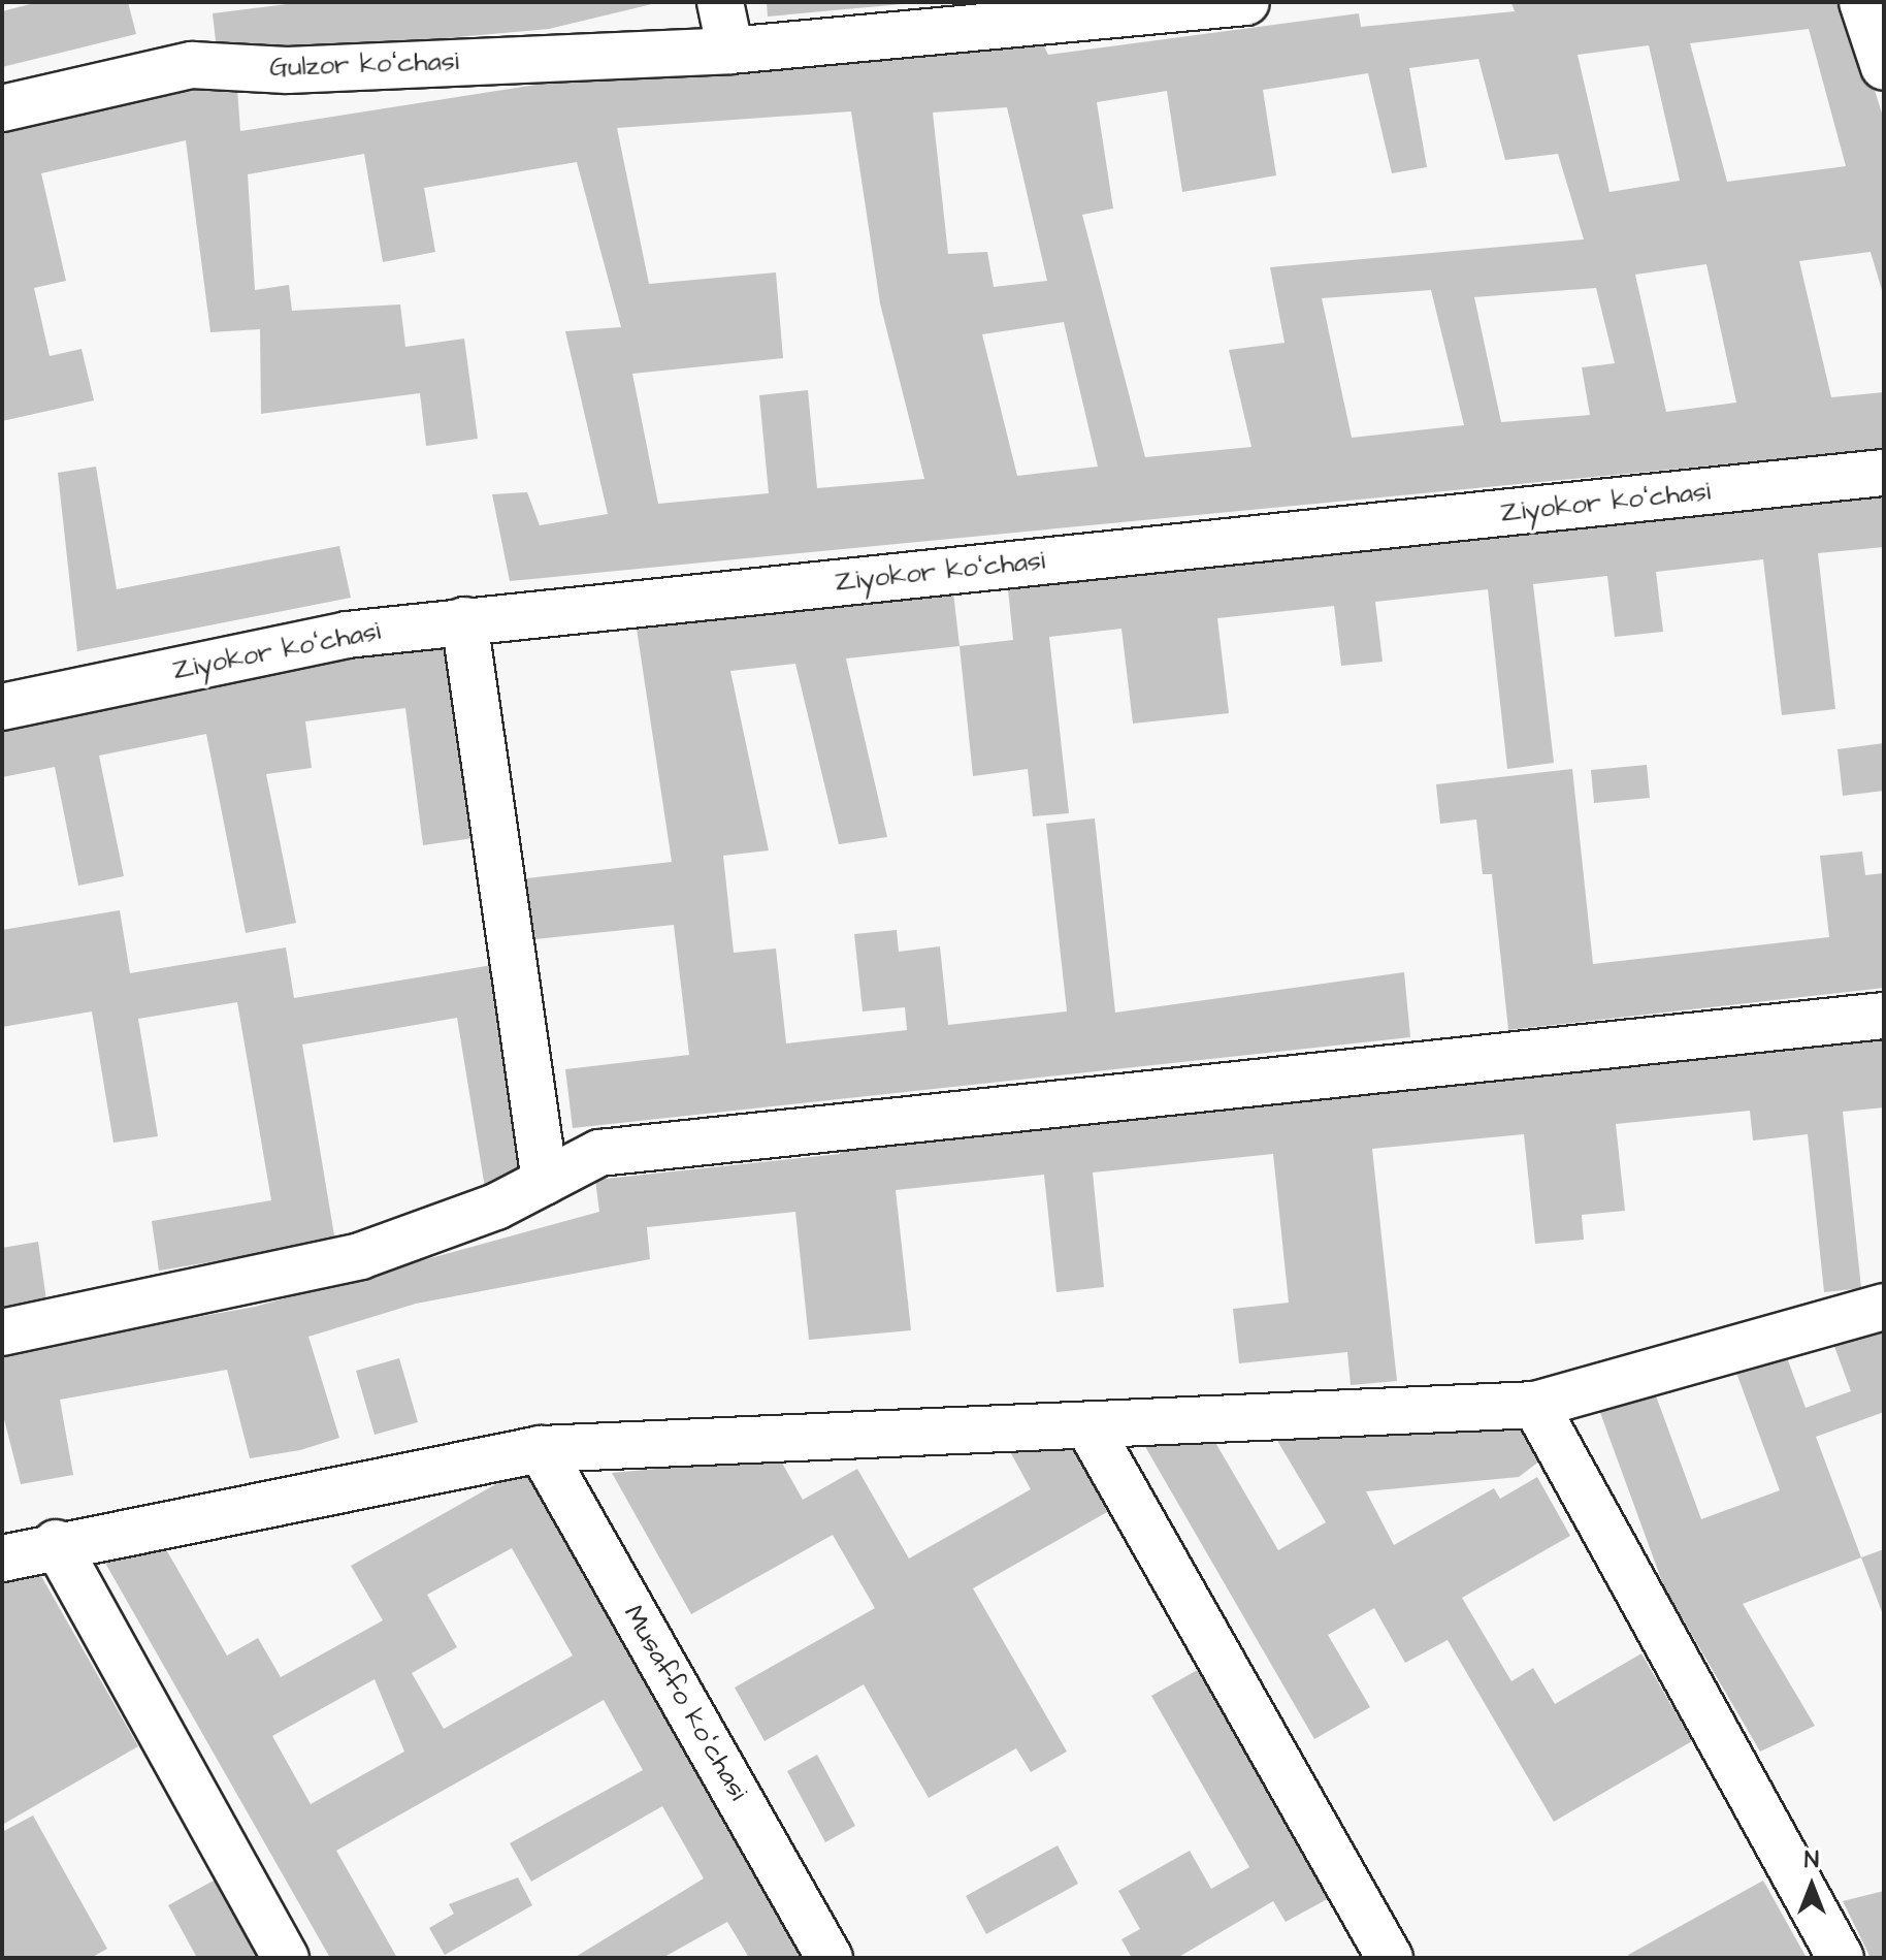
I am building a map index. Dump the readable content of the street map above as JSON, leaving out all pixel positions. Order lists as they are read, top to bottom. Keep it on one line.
{"streets":{"street":["Gulzor koʻchasi","Ziyokor koʻchasi","Musaffo koʻchasi"]},"north":"top"}
